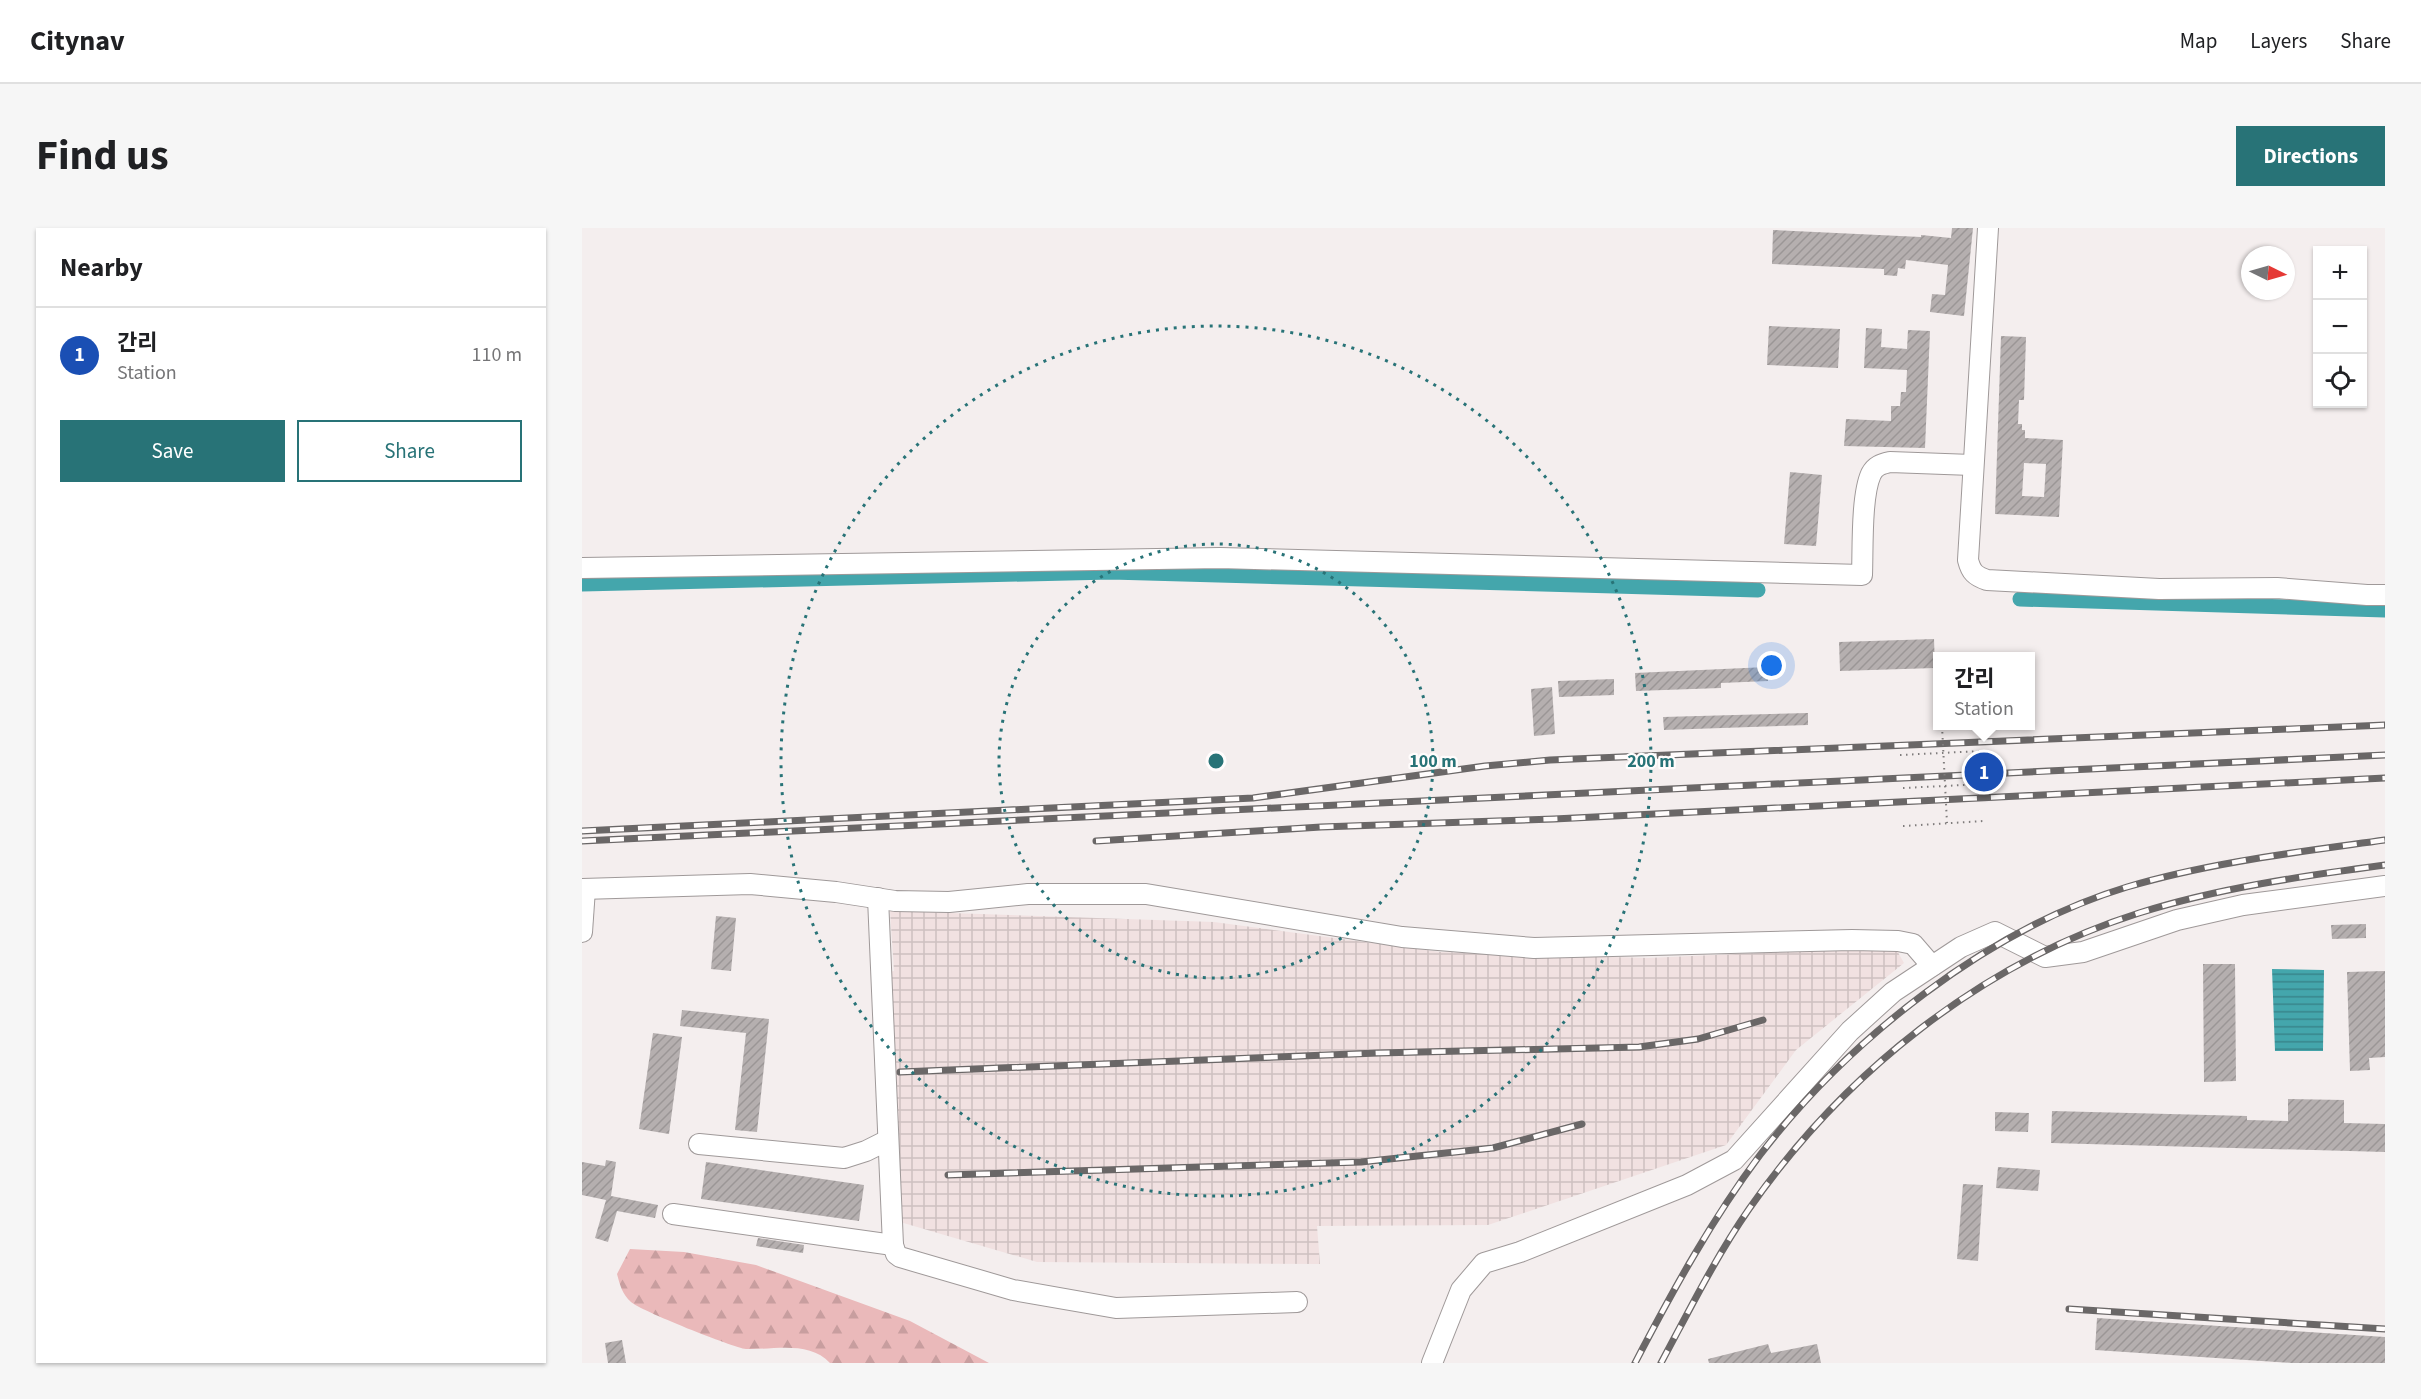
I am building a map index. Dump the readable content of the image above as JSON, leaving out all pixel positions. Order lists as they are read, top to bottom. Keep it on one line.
{"north":"right","page":{"header":"Citynav","nav":["Map","Layers","Share"],"title":"Find us","buttons":["Directions",["Save","Share"]],"heading":"Nearby","map_buttons":["+","−"],"list":[{"mark":"1","name":"간리","note":"Station","value":"110 m"}],"popup":["간리","Station"],"pins":"1"},"rings":["100 m","200 m"]}
